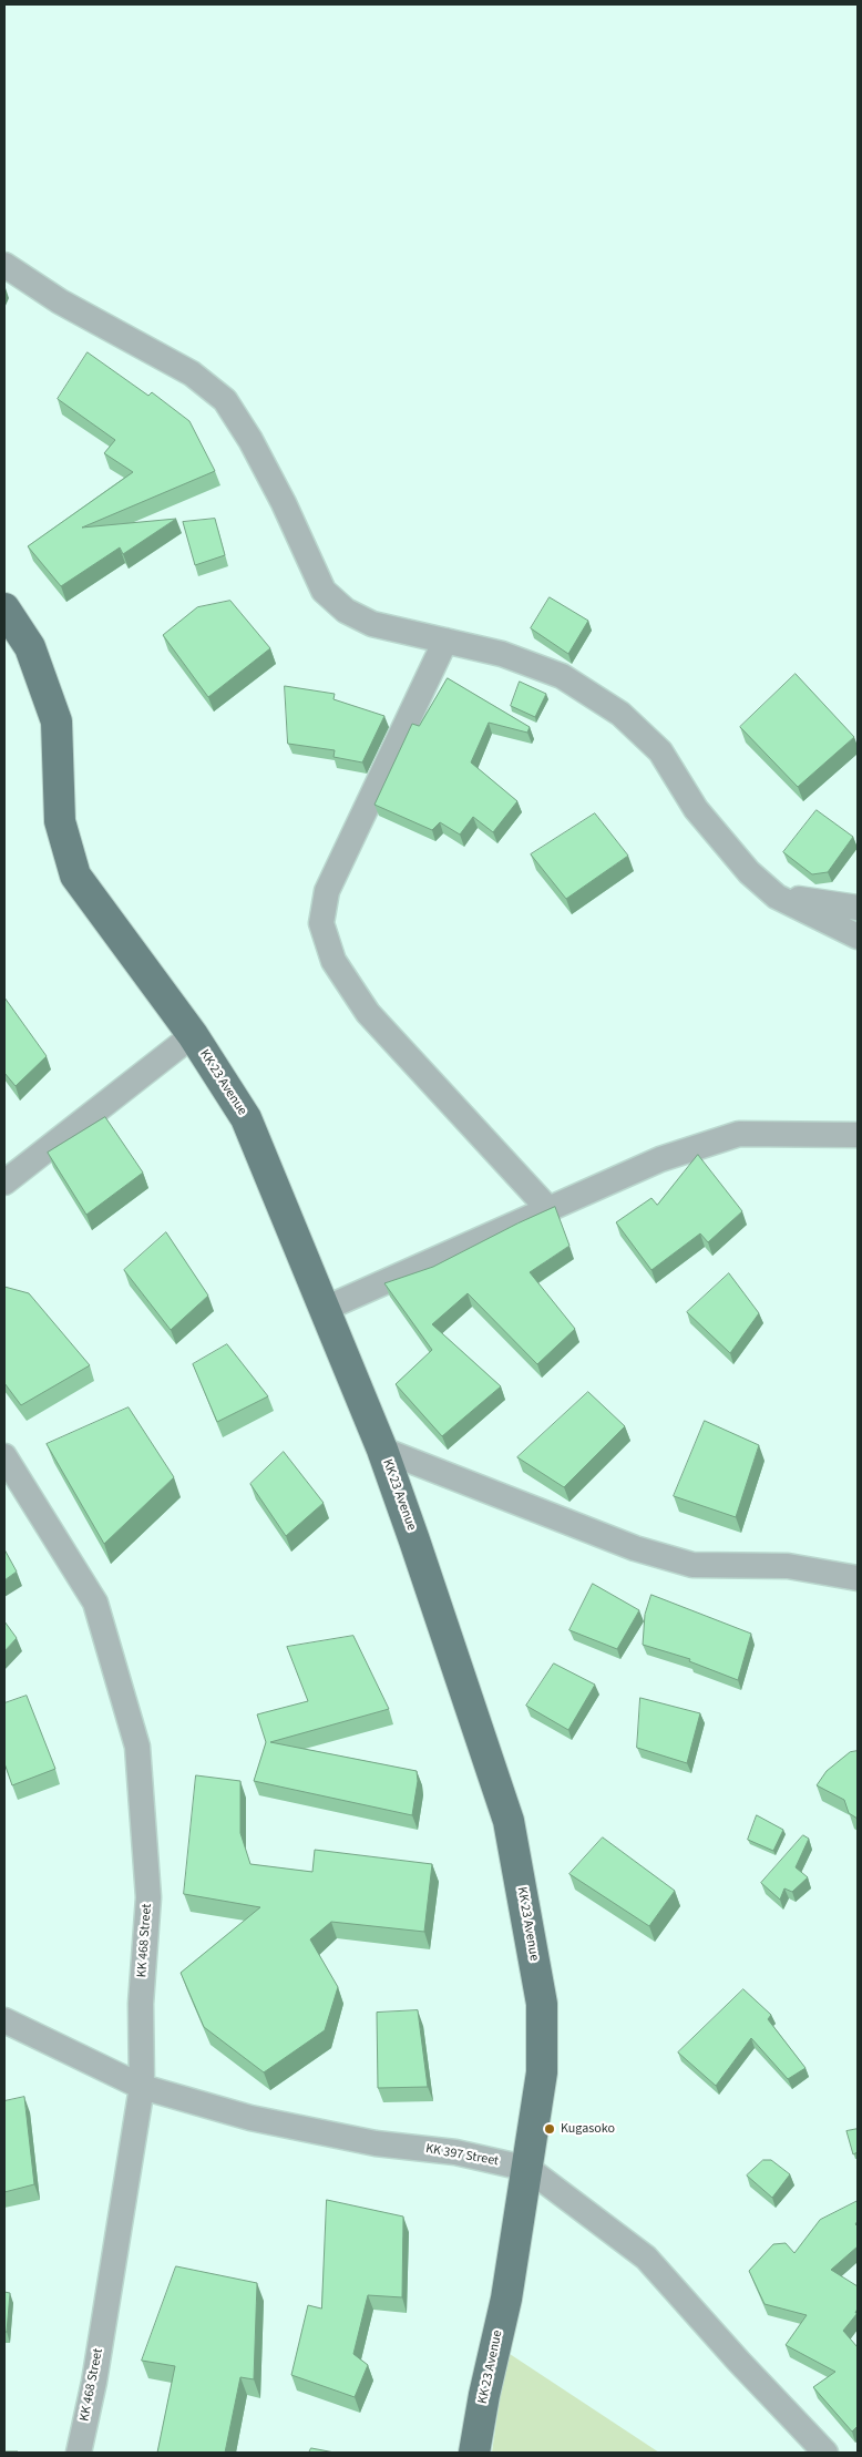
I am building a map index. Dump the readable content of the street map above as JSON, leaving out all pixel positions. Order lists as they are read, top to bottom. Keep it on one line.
{"streets":{"main road":["KK 23 Avenue"],"street":["KK 468 Street","KK 397 Street"]},"crossings":[["KK 23 Avenue","KK 397 Street"],["KK 468 Street","KK 397 Street"]],"places":["Kugasoko"]}
